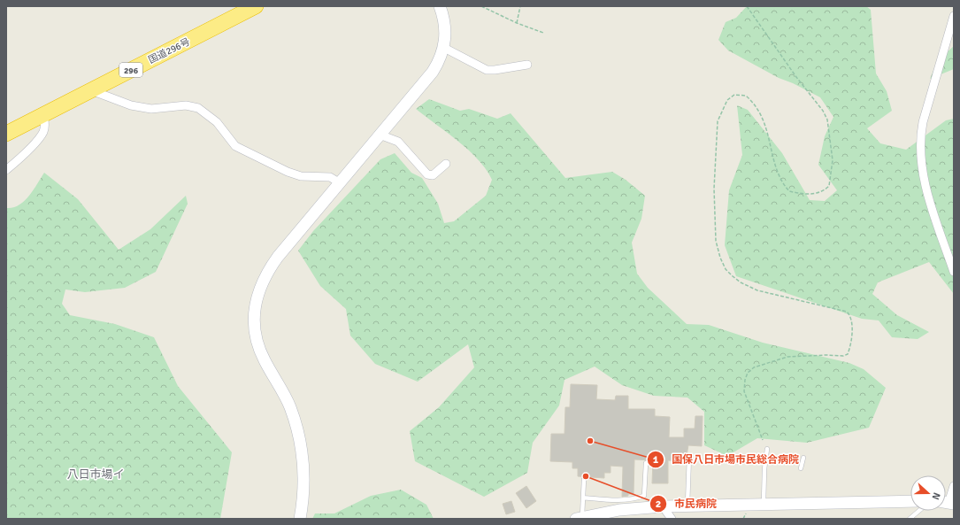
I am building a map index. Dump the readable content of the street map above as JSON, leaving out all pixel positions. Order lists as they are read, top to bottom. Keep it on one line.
{"streets":{"highway":["国道296号","296"]},"districts":["八日市場イ"],"places":["国保八日市場市民総合病院","市民病院"],"north":"right"}
